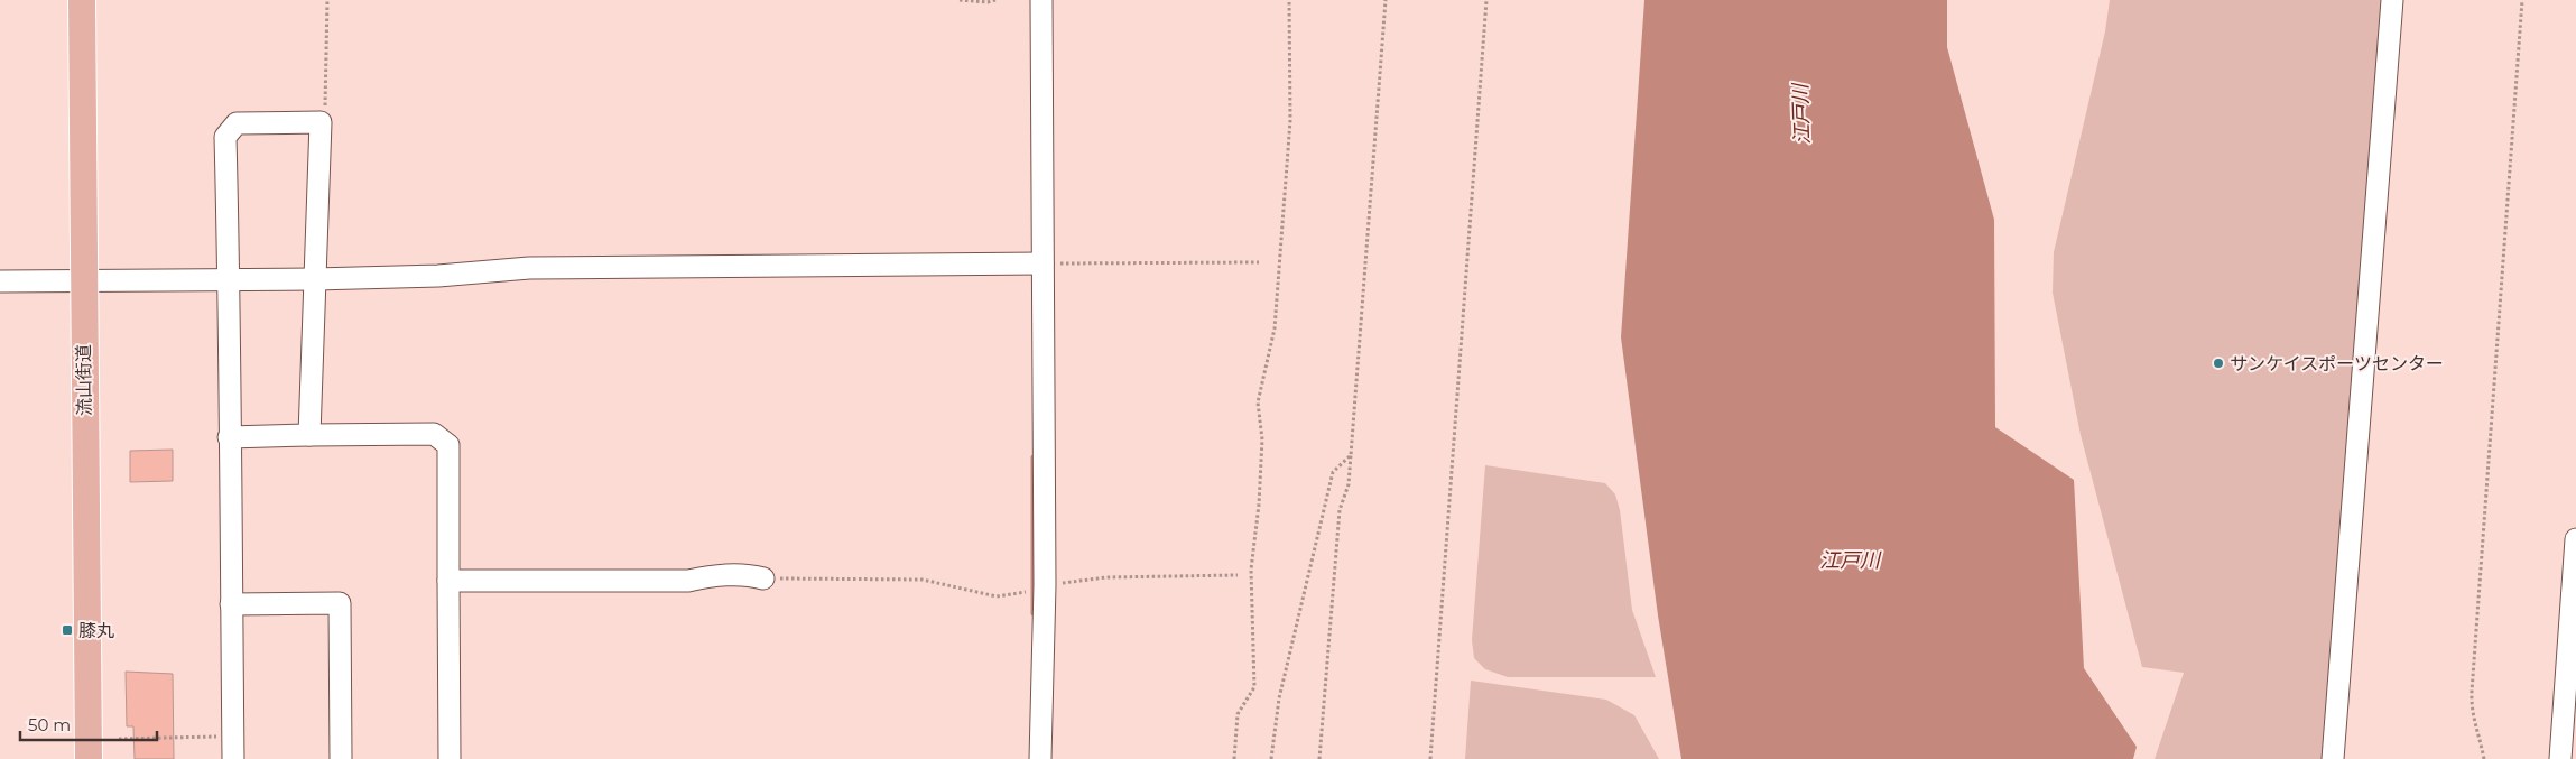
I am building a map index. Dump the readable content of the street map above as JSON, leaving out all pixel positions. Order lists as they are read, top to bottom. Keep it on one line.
{"streets":{"main road":["流山街道"]},"water":["江戸川"],"places":{"other":["サンケイスポーツセンター"],"transit":["膝丸"]},"scale_bar":"50 m"}
